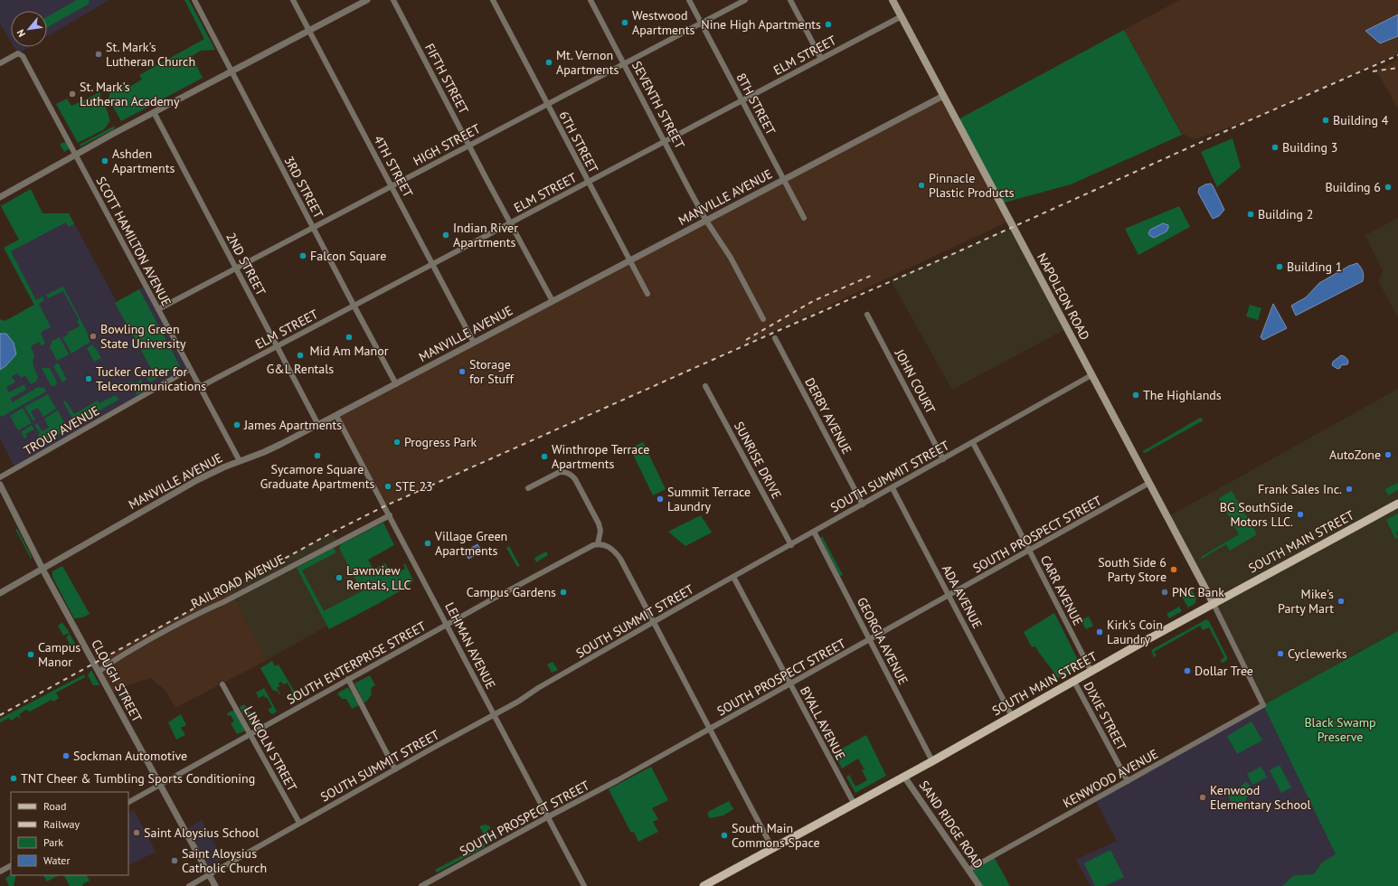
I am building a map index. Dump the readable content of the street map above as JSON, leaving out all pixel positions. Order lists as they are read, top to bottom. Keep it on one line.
{"streets":{"main road":["NAPOLEON ROAD","SOUTH MAIN STREET"],"street":["ELM STREET","FIFTH STREET","8TH STREET","SEVENTH STREET","6TH STREET","HIGH STREET","4TH STREET","3RD STREET","MANVILLE AVENUE","SCOTT HAMILTON AVENUE","2ND STREET","JOHN COURT","DERBY AVENUE","TROUP AVENUE","SUNRISE DRIVE","SOUTH SUMMIT STREET","SOUTH PROSPECT STREET","RAILROAD AVENUE","CARR AVENUE","ADA AVENUE","GEORGIA AVENUE","LEHMAN AVENUE","SOUTH ENTERPRISE STREET","CLOUGH STREET","DIXIE STREET","BYALL AVENUE","LINCOLN STREET","KENWOOD AVENUE","SAND RIDGE ROAD"]},"crossings":[["ELM STREET","FIFTH STREET"],["ELM STREET","8TH STREET"],["ELM STREET","SEVENTH STREET"],["ELM STREET","6TH STREET"],["ELM STREET","4TH STREET"],["ELM STREET","3RD STREET"],["ELM STREET","SCOTT HAMILTON AVENUE"],["ELM STREET","2ND STREET"],["ELM STREET","NAPOLEON ROAD"],["FIFTH STREET","HIGH STREET"],["FIFTH STREET","MANVILLE AVENUE"],["8TH STREET","HIGH STREET"],["8TH STREET","MANVILLE AVENUE"],["SEVENTH STREET","HIGH STREET"],["SEVENTH STREET","MANVILLE AVENUE"],["6TH STREET","HIGH STREET"],["6TH STREET","MANVILLE AVENUE"],["HIGH STREET","4TH STREET"],["HIGH STREET","3RD STREET"],["HIGH STREET","SCOTT HAMILTON AVENUE"],["HIGH STREET","2ND STREET"],["4TH STREET","MANVILLE AVENUE"],["3RD STREET","MANVILLE AVENUE"],["MANVILLE AVENUE","SCOTT HAMILTON AVENUE"],["MANVILLE AVENUE","2ND STREET"],["MANVILLE AVENUE","NAPOLEON ROAD"],["MANVILLE AVENUE","LEHMAN AVENUE"],["MANVILLE AVENUE","CLOUGH STREET"],["SCOTT HAMILTON AVENUE","TROUP AVENUE"],["NAPOLEON ROAD","SOUTH SUMMIT STREET"],["NAPOLEON ROAD","SOUTH PROSPECT STREET"],["NAPOLEON ROAD","SOUTH MAIN STREET"],["NAPOLEON ROAD","KENWOOD AVENUE"],["JOHN COURT","SOUTH SUMMIT STREET"],["DERBY AVENUE","SOUTH SUMMIT STREET"],["SUNRISE DRIVE","SOUTH SUMMIT STREET"],["SOUTH SUMMIT STREET","CARR AVENUE"],["SOUTH SUMMIT STREET","ADA AVENUE"],["SOUTH SUMMIT STREET","GEORGIA AVENUE"],["SOUTH SUMMIT STREET","LEHMAN AVENUE"],["SOUTH SUMMIT STREET","CLOUGH STREET"],["SOUTH SUMMIT STREET","BYALL AVENUE"],["SOUTH SUMMIT STREET","LINCOLN STREET"],["SOUTH PROSPECT STREET","CARR AVENUE"],["SOUTH PROSPECT STREET","ADA AVENUE"],["SOUTH PROSPECT STREET","GEORGIA AVENUE"],["SOUTH PROSPECT STREET","LEHMAN AVENUE"],["SOUTH PROSPECT STREET","BYALL AVENUE"],["SOUTH MAIN STREET","CARR AVENUE"],["SOUTH MAIN STREET","ADA AVENUE"],["SOUTH MAIN STREET","GEORGIA AVENUE"],["SOUTH MAIN STREET","DIXIE STREET"],["SOUTH MAIN STREET","BYALL AVENUE"],["SOUTH MAIN STREET","KENWOOD AVENUE"],["SOUTH MAIN STREET","SAND RIDGE ROAD"],["RAILROAD AVENUE","LEHMAN AVENUE"],["RAILROAD AVENUE","CLOUGH STREET"],["LEHMAN AVENUE","SOUTH ENTERPRISE STREET"],["SOUTH ENTERPRISE STREET","CLOUGH STREET"],["SOUTH ENTERPRISE STREET","LINCOLN STREET"],["DIXIE STREET","KENWOOD AVENUE"],["KENWOOD AVENUE","SAND RIDGE ROAD"]],"parks":["Black Swamp Preserve"],"places":["Westwood Apartments","Nine High Apartments","St. Mark's Lutheran Church","Mt. Vernon Apartments","St. Mark's Lutheran Academy","Building 4","Building 3","Ashden Apartments","Pinnacle Plastic Products","Building 6","Building 2","Indian River Apartments","Falcon Square","Building 1","Bowling Green State University","Mid Am Manor","G&L Rentals","Storage for Stuff","Tucker Center for Telecommunications","The Highlands","James Apartments","Progress Park","AutoZone","Sycamore Square Graduate Apartments","Winthrope Terrace Apartments","STE 23","Frank Sales Inc.","Summit Terrace Laundry","BG SouthSide Motors LLC.","Village Green Apartments","South Side 6 Party Store","Lawnview Rentals, LLC","Campus Gardens","PNC Bank","Mike's Party Mart","Kirk's Coin Laundry","Cyclewerks","Campus Manor","Dollar Tree","Sockman Automotive","TNT Cheer & Tumbling Sports Conditioning","Kenwood Elementary School","Saint Aloysius School","South Main Commons Space","Saint Aloysius Catholic Church"],"legend":["Road","Railway","Park","Water"],"north":"bottom left"}
